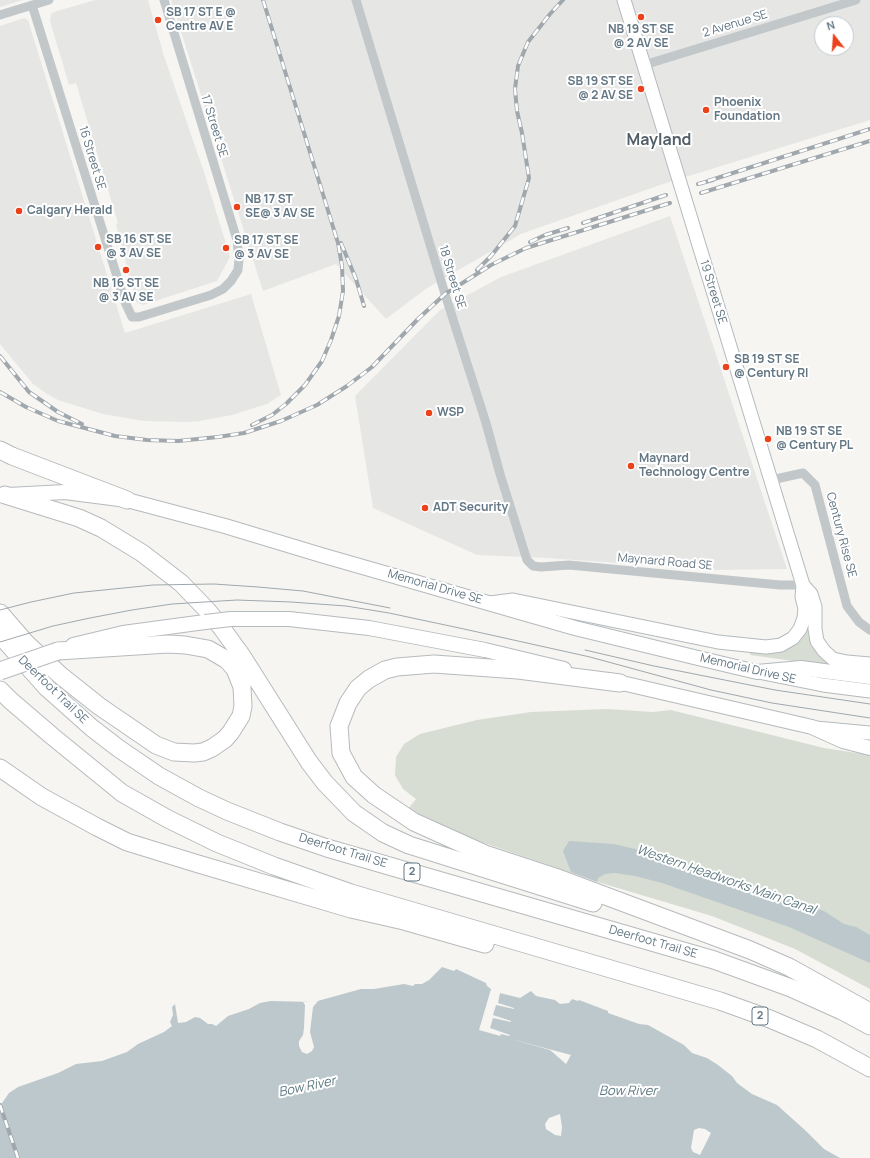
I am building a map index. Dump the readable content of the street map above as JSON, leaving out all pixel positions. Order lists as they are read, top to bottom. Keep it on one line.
{"streets":{"highway":["Deerfoot Trail SE","2"],"main road":["Memorial Drive SE"],"street":["2 Avenue SE","17 Street SE","16 Street SE","18 Street SE","19 Street SE","Century Rise SE","Maynard Road SE"]},"crossings":[["2 Avenue SE","19 Street SE"],["17 Street SE","16 Street SE"],["18 Street SE","Maynard Road SE"],["19 Street SE","Century Rise SE"],["19 Street SE","Maynard Road SE"]],"districts":["Mayland"],"water":["Western Headworks Main Canal","Bow River"],"places":["NB 19 ST SE @ 2 AV SE","SB 17 ST E @ Centre AV E","SB 19 ST SE @ 2 AV SE","Phoenix Foundation","NB 17 ST SE@ 3 AV SE","Calgary Herald","SB 16 ST SE @ 3 AV SE","SB 17 ST SE @ 3 AV SE","NB 16 ST SE @ 3 AV SE","SB 19 ST SE @ Century RI","WSP","NB 19 ST SE @ Century PL","Maynard Technology Centre","ADT Security"],"north":"top"}
